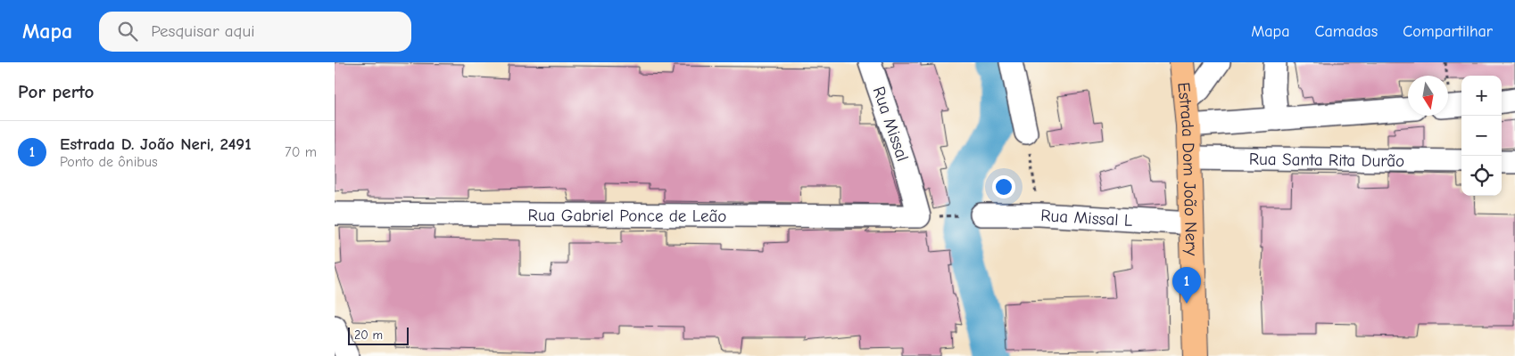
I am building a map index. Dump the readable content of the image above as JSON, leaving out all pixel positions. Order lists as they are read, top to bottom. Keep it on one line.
{"streets":{"main road":["Estrada Dom João Nery"],"street":["Rua Missal","Rua Santa Rita Durão","Rua Gabriel Ponce de Leão","Rua Missal L"]},"crossings":[["Rua Missal","Rua Gabriel Ponce de Leão"],["Rua Santa Rita Durão","Estrada Dom João Nery"],["Estrada Dom João Nery","Rua Missal L"]],"scale_bar":"20 m","north":"bottom","page":{"header":"Mapa","search":"Pesquisar aqui","nav":["Mapa","Camadas","Compartilhar"],"heading":"Por perto","map_buttons":["+","−"],"list":[{"mark":"1","name":"Estrada D. João Neri, 2491","note":"Ponto de ônibus","value":"70 m"}],"pins":"1","scale":"20 m"}}
